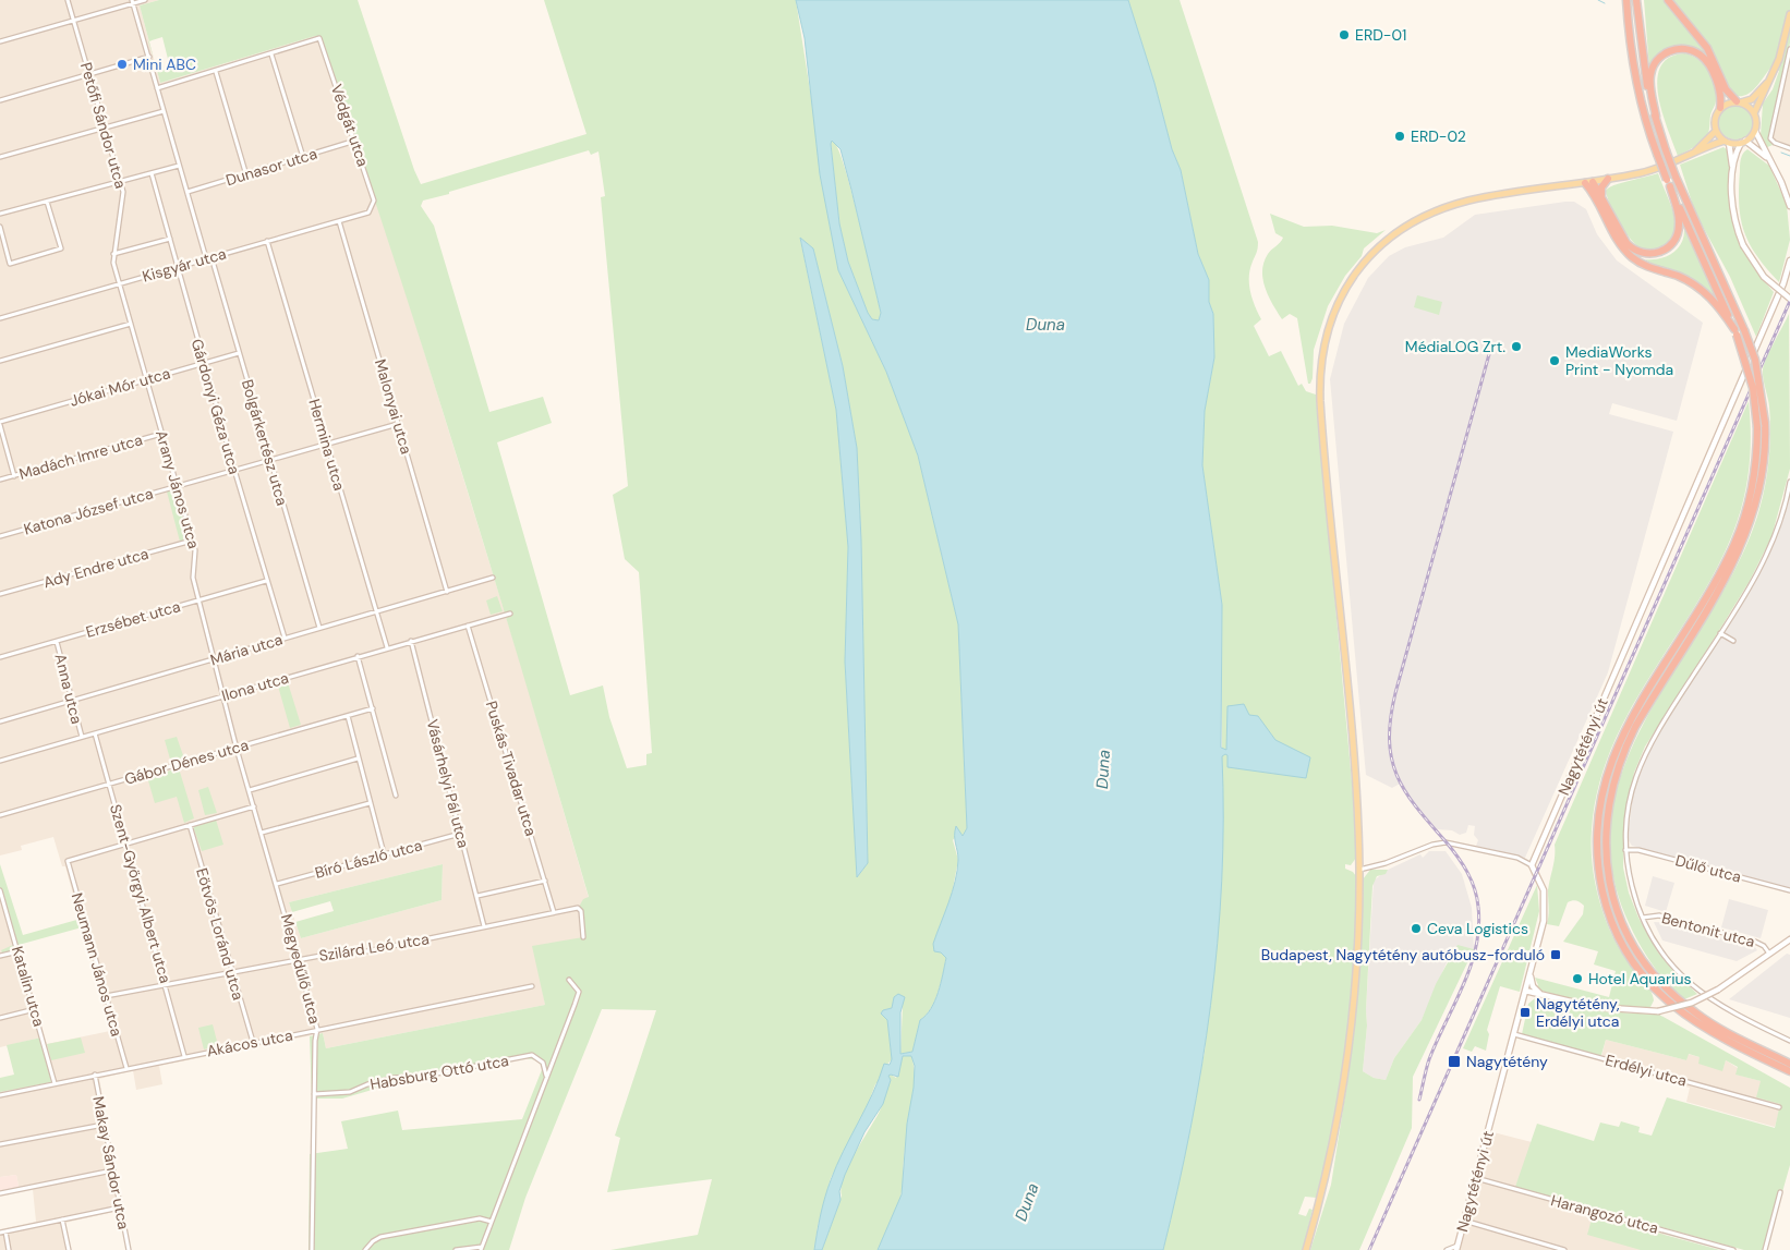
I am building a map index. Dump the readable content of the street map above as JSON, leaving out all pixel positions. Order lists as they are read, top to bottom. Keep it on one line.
{"streets":{"main road":["Nagytétényi út"],"street":["Petőfi Sándor utca","Védgát utca","Dunasor utca","Kisgyár utca","Jókai Mór utca","Gárdonyi Géza utca","Malonyai utca","Bolgárkertész utca","Hermina utca","Madách Imre utca","Arany János utca","Katona József utca","Ady Endre utca","Erzsébet utca","Mária utca","Ilona utca","Anna utca","Gábor Dénes utca","Puskás Tivadar utca","Vásárhelyi Pál utca","Bíró László utca","Dűlő utca","Szent-Györgyi Albert utca","Bentonit utca","Eötvös Loránd utca","Szilárd Leó utca","Neumann János utca","Megyedűlő utca","Katalin utca","Akácos utca","Erdélyi utca","Habsburg Ottó utca","Makay Sándor utca","Harangozó utca"]},"crossings":[["Petőfi Sándor utca","Kisgyár utca"],["Petőfi Sándor utca","Arany János utca"],["Védgát utca","Dunasor utca"],["Védgát utca","Kisgyár utca"],["Kisgyár utca","Gárdonyi Géza utca"],["Kisgyár utca","Malonyai utca"],["Kisgyár utca","Bolgárkertész utca"],["Kisgyár utca","Hermina utca"],["Kisgyár utca","Arany János utca"],["Jókai Mór utca","Gárdonyi Géza utca"],["Jókai Mór utca","Bolgárkertész utca"],["Jókai Mór utca","Arany János utca"],["Gárdonyi Géza utca","Katona József utca"],["Gárdonyi Géza utca","Erzsébet utca"],["Gárdonyi Géza utca","Mária utca"],["Malonyai utca","Katona József utca"],["Malonyai utca","Mária utca"],["Bolgárkertész utca","Katona József utca"],["Bolgárkertész utca","Mária utca"],["Hermina utca","Katona József utca"],["Hermina utca","Mária utca"],["Hermina utca","Ilona utca"],["Madách Imre utca","Arany János utca"],["Arany János utca","Katona József utca"],["Arany János utca","Ady Endre utca"],["Arany János utca","Erzsébet utca"],["Arany János utca","Mária utca"],["Arany János utca","Ilona utca"],["Arany János utca","Megyedűlő utca"],["Erzsébet utca","Anna utca"],["Mária utca","Anna utca"],["Ilona utca","Anna utca"],["Ilona utca","Puskás Tivadar utca"],["Ilona utca","Vásárhelyi Pál utca"],["Ilona utca","Szent-Györgyi Albert utca"],["Ilona utca","Megyedűlő utca"],["Nagytétényi út","Erdélyi utca"],["Nagytétényi út","Harangozó utca"],["Gábor Dénes utca","Szent-Györgyi Albert utca"],["Gábor Dénes utca","Megyedűlő utca"],["Puskás Tivadar utca","Szilárd Leó utca"],["Vásárhelyi Pál utca","Bíró László utca"],["Vásárhelyi Pál utca","Szilárd Leó utca"],["Bíró László utca","Megyedűlő utca"],["Szent-Györgyi Albert utca","Szilárd Leó utca"],["Szent-Györgyi Albert utca","Neumann János utca"],["Szent-Györgyi Albert utca","Akácos utca"],["Eötvös Loránd utca","Szilárd Leó utca"],["Eötvös Loránd utca","Akácos utca"],["Szilárd Leó utca","Neumann János utca"],["Szilárd Leó utca","Megyedűlő utca"],["Neumann János utca","Akácos utca"],["Megyedűlő utca","Akácos utca"],["Megyedűlő utca","Habsburg Ottó utca"],["Katalin utca","Akácos utca"],["Akácos utca","Makay Sándor utca"]],"water":["Duna"],"places":{"other":["ERD-01","Mini ABC","ERD-02","MédiaLOG Zrt.","MediaWorks Print - Nyomda","Ceva Logistics","Hotel Aquarius"],"transit":["Budapest, Nagytétény autóbusz-forduló","Nagytétény, Erdélyi utca","Nagytétény"]}}
